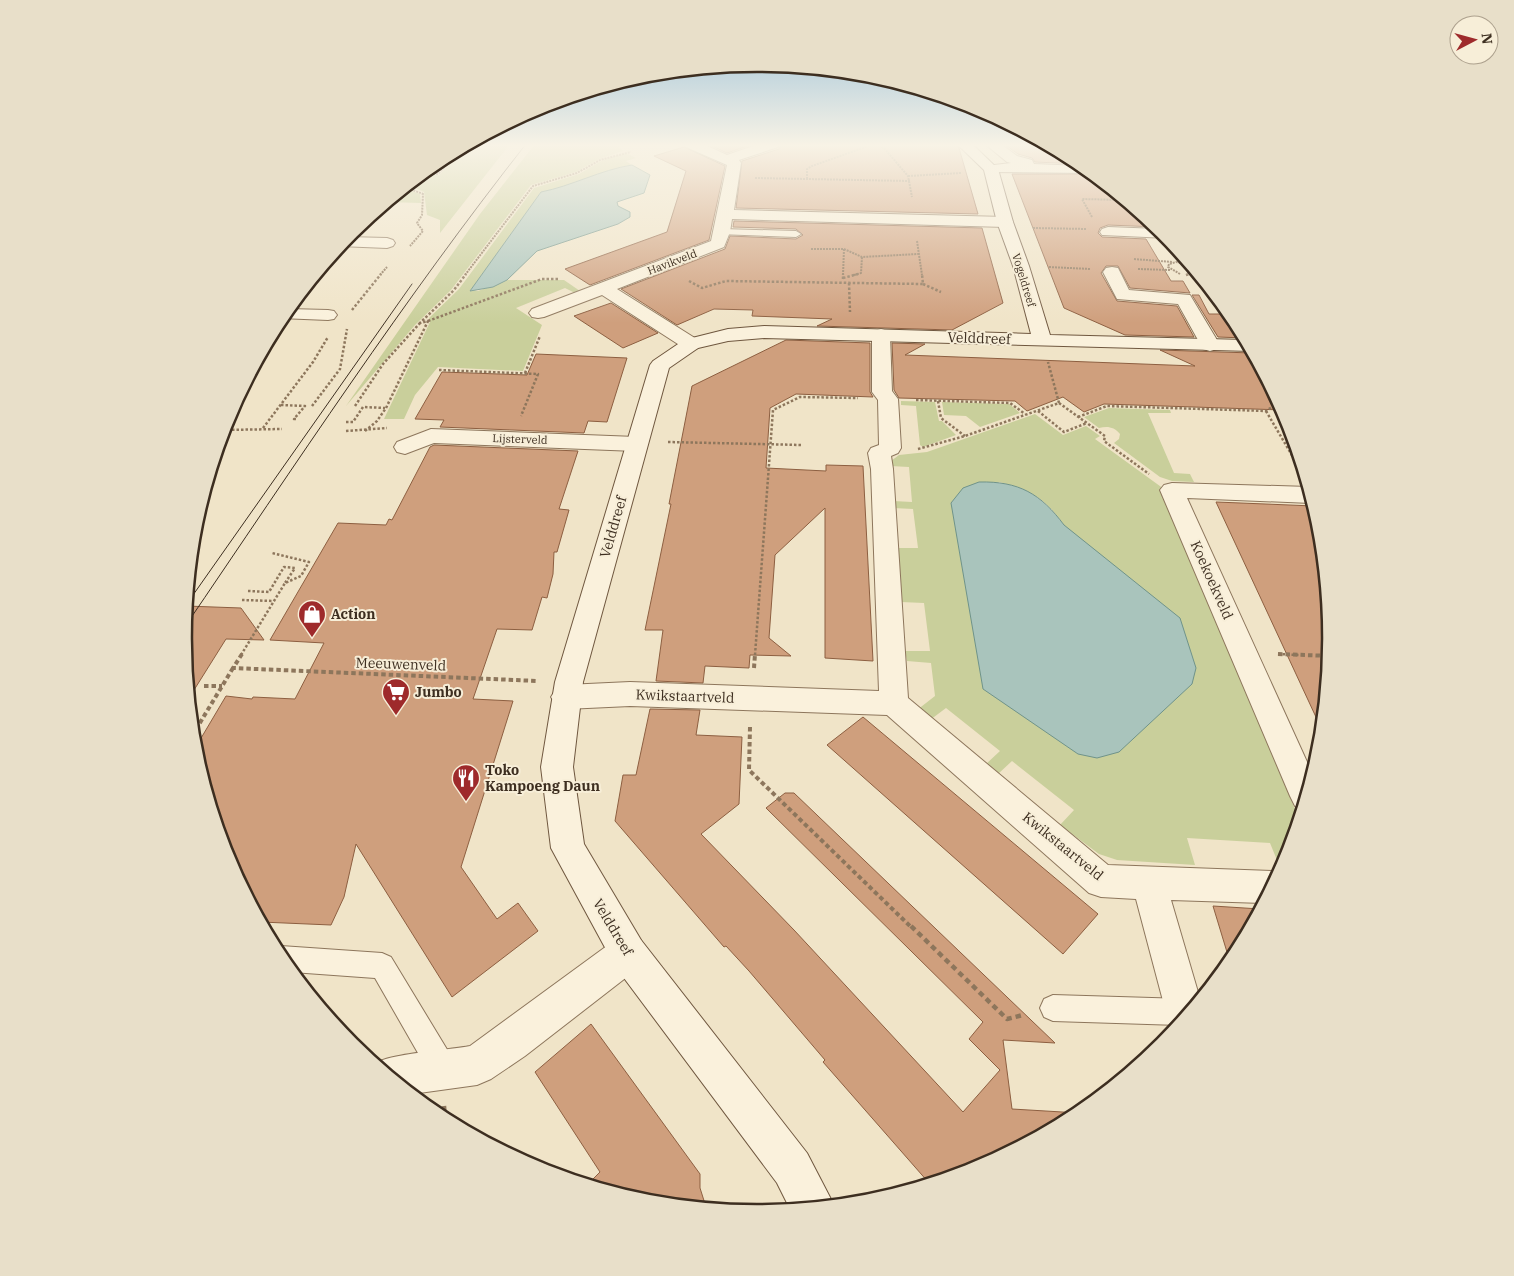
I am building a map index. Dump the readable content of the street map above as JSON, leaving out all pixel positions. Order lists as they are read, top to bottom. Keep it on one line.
{"streets":{"street":["Havikveld","Vogeldreef","Velddreef","Lijsterveld","Koekoekveld","Kwikstaartveld"],"path":["Meeuwenveld"]},"crossings":[["Vogeldreef","Velddreef"],["Velddreef","Lijsterveld"],["Velddreef","Meeuwenveld"],["Velddreef","Kwikstaartveld"],["Meeuwenveld","Kwikstaartveld"]],"places":{"shop":["Action"],"supermarket":["Jumbo"],"restaurant":["Toko Kampoeng Daun"]},"north":"right"}
